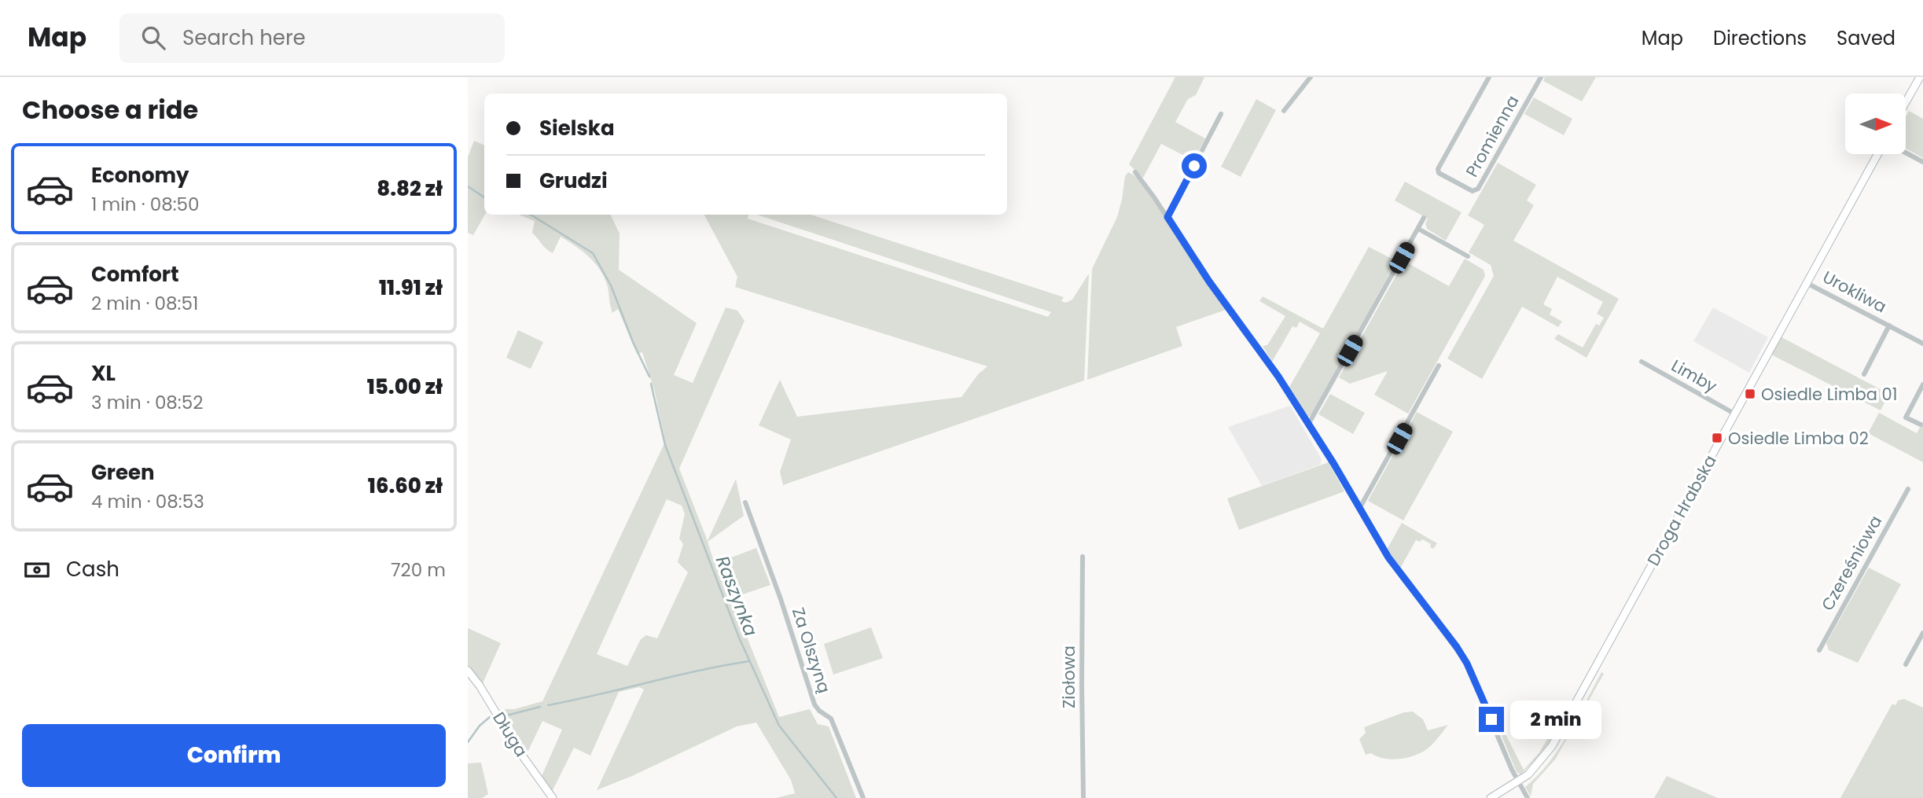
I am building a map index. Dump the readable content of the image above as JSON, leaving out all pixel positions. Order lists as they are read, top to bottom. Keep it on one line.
{"streets":{"street":["Promienna","Urokliwa","Limby","Droga Hrabska","Czereśniowa","Za Olszyną","Ziołowa","Długa"]},"crossings":[["Urokliwa","Droga Hrabska"],["Limby","Droga Hrabska"]],"water":["Raszynka"],"places":{"transit":["Osiedle Limba 01","Osiedle Limba 02"]},"north":"right","page":{"header":"Map","search":"Search here","nav":["Map","Directions","Saved"],"heading":"Choose a ride","banner":["Sielska","Grudzi"],"list":[{"name":"Economy","note":"1 min · 08:50","value":"8.82 zł"},{"name":"Comfort","note":"2 min · 08:51","value":"11.91 zł"},{"name":"XL","note":"3 min · 08:52","value":"15.00 zł"},{"name":"Green","note":"4 min · 08:53","value":"16.60 zł"}],"pay":["Cash","720 m"],"bubble":"2 min","buttons":"Confirm"}}
